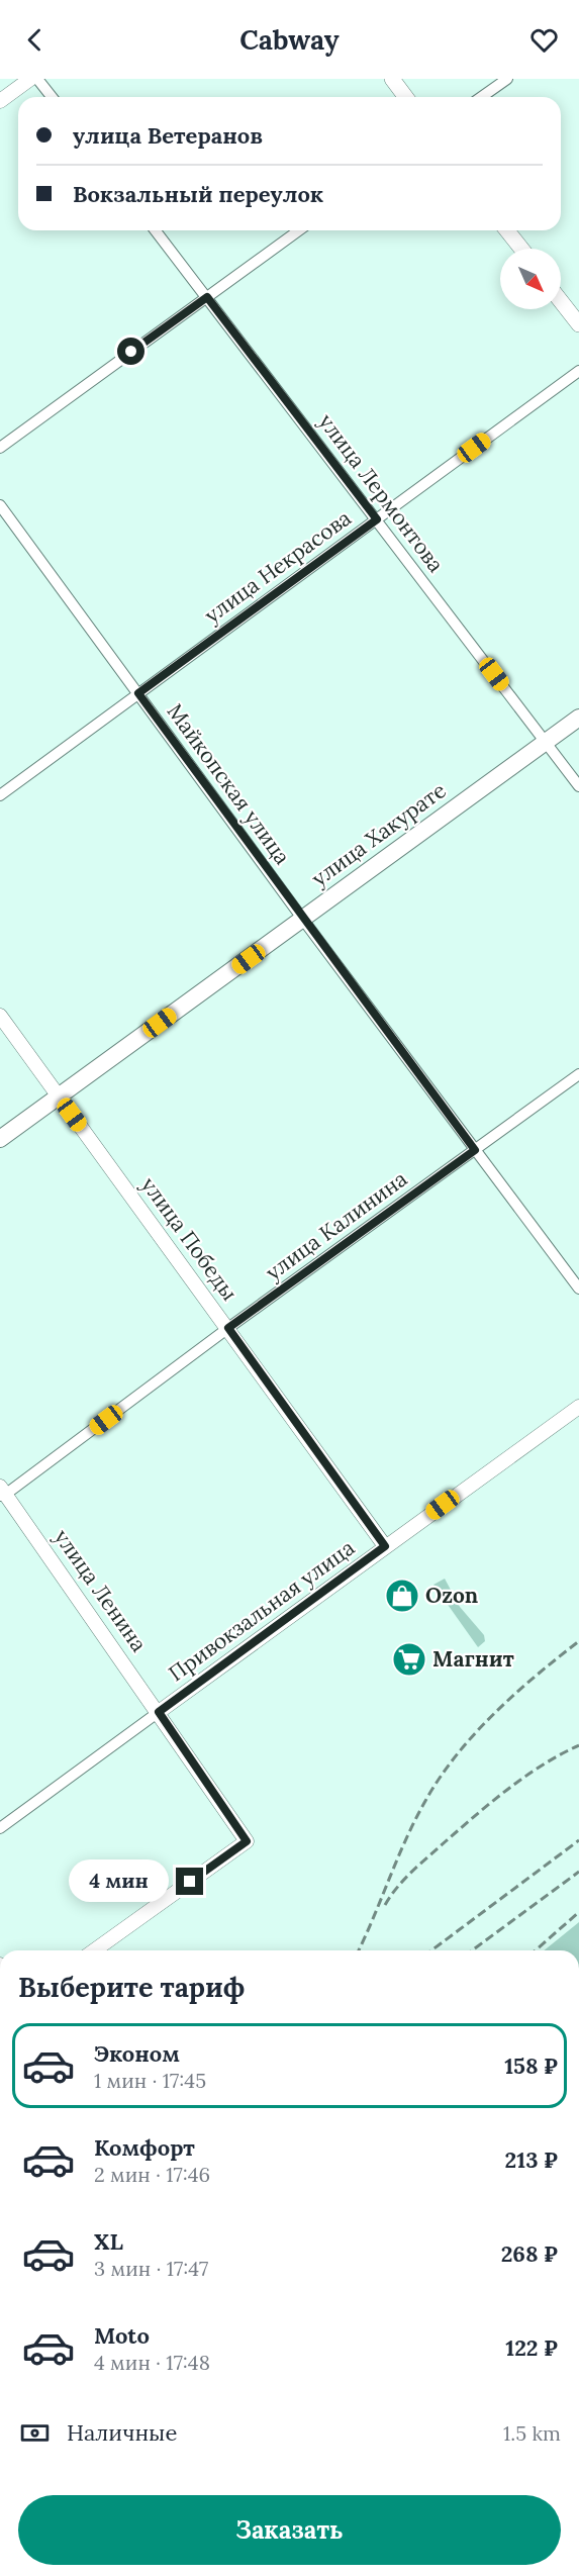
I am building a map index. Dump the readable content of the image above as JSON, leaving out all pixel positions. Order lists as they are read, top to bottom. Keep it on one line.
{"streets":{"main road":["улица Хакурате"],"street":["улица Лермонтова","улица Некрасова","Майкопская улица","улица Калинина","улица Победы","улица Ленина","Привокзальная улица"]},"crossings":[["улица Лермонтова","улица Некрасова"],["улица Лермонтова","улица Хакурате"],["улица Некрасова","Майкопская улица"],["Майкопская улица","улица Хакурате"],["Майкопская улица","улица Калинина"],["улица Хакурате","улица Победы"],["улица Калинина","улица Победы"],["улица Калинина","улица Ленина"],["улица Победы","Привокзальная улица"],["улица Ленина","Привокзальная улица"]],"places":{"shop":["Ozon"],"supermarket":["Магнит"]},"north":"bottom right","page":{"header":"Cabway","banner":["улица Ветеранов","Вокзальный переулок"],"bubble":"4 мин","heading":"Выберите тариф","list":[{"name":"Эконом","note":"1 мин · 17:45","value":"158 ₽"},{"name":"Комфорт","note":"2 мин · 17:46","value":"213 ₽"},{"name":"XL","note":"3 мин · 17:47","value":"268 ₽"},{"name":"Moto","note":"4 мин · 17:48","value":"122 ₽"}],"pay":["Наличные","1.5 km"],"buttons":"Заказать"}}
